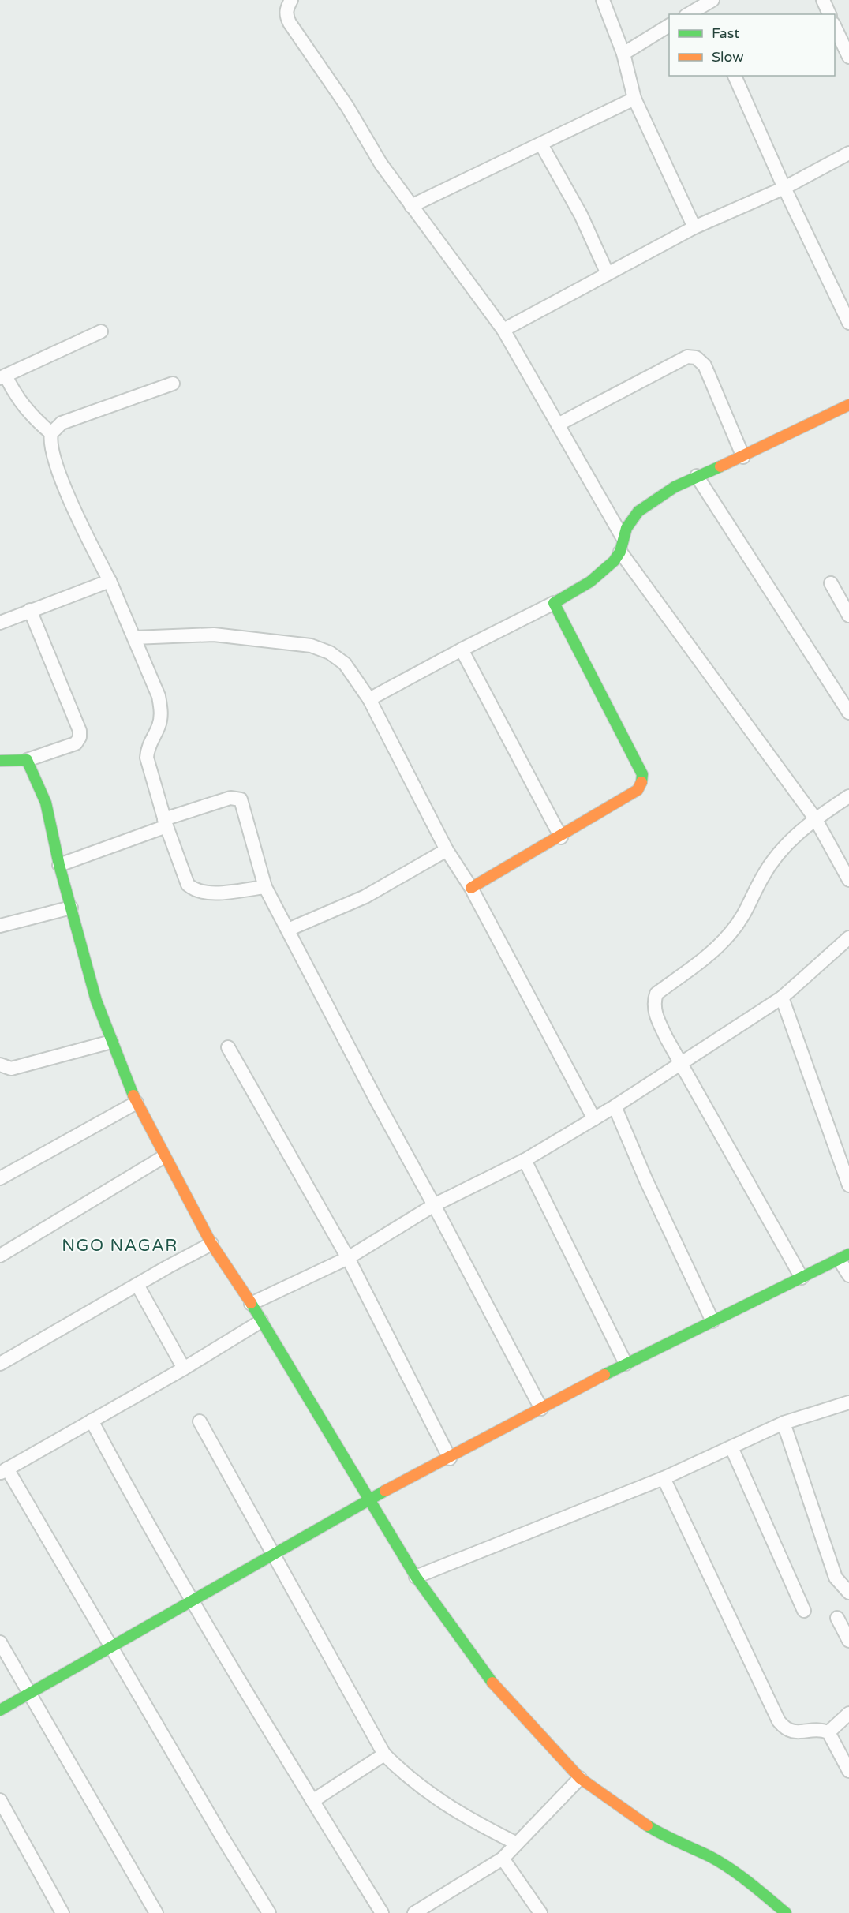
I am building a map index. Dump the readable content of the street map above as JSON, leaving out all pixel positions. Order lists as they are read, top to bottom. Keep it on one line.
{"districts":["NGO NAGAR"],"legend":["Fast","Slow"]}
